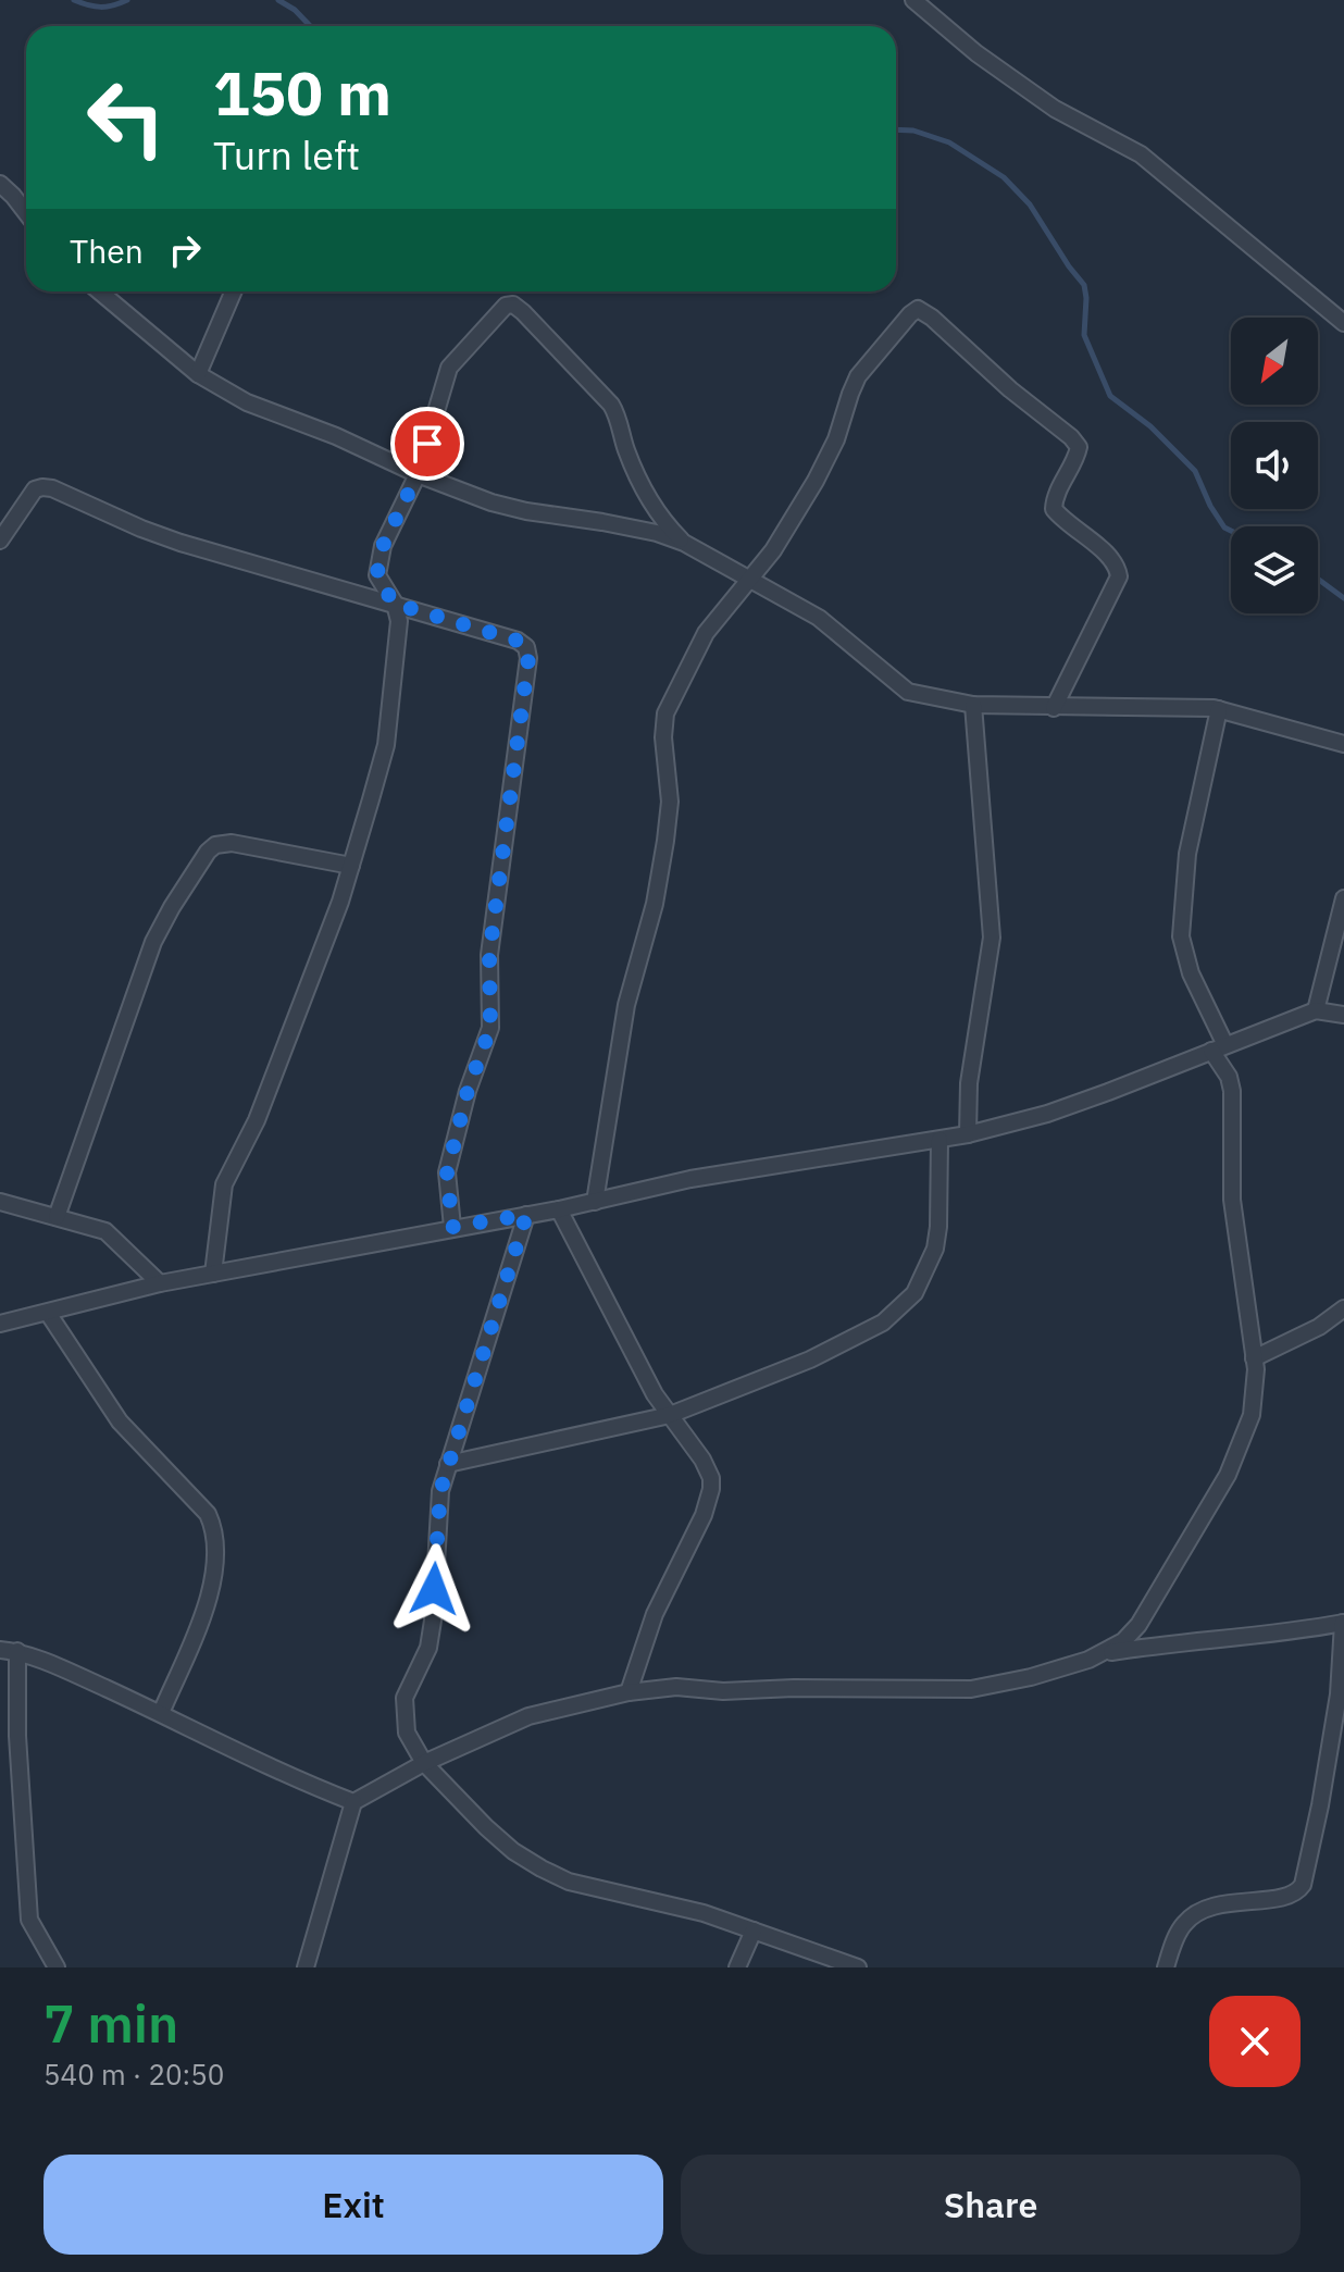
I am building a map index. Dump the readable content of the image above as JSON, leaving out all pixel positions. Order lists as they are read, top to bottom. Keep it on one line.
{"north":"bottom left","page":{"turn":["150 m","Turn left"],"then":"Then","heading":["7 min","540 m · 20:50"],"buttons":["Exit","Share"]}}
